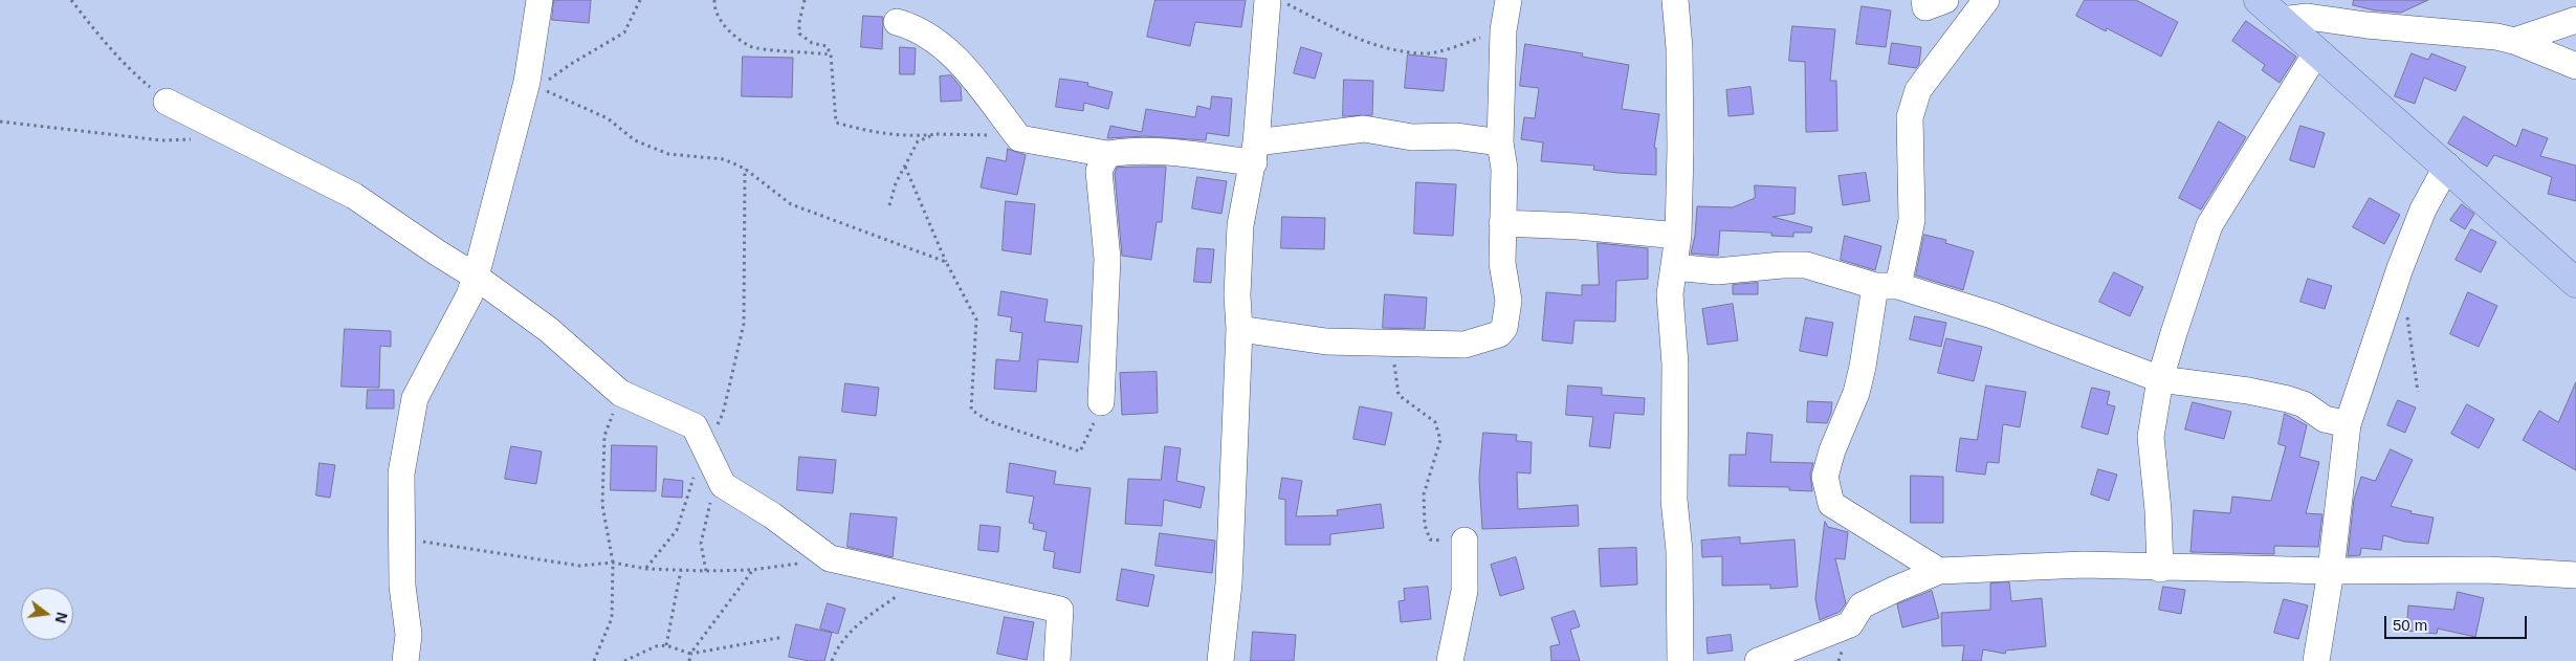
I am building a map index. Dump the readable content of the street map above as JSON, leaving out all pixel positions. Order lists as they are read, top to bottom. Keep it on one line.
{"scale_bar":"50 m","north":"right"}
